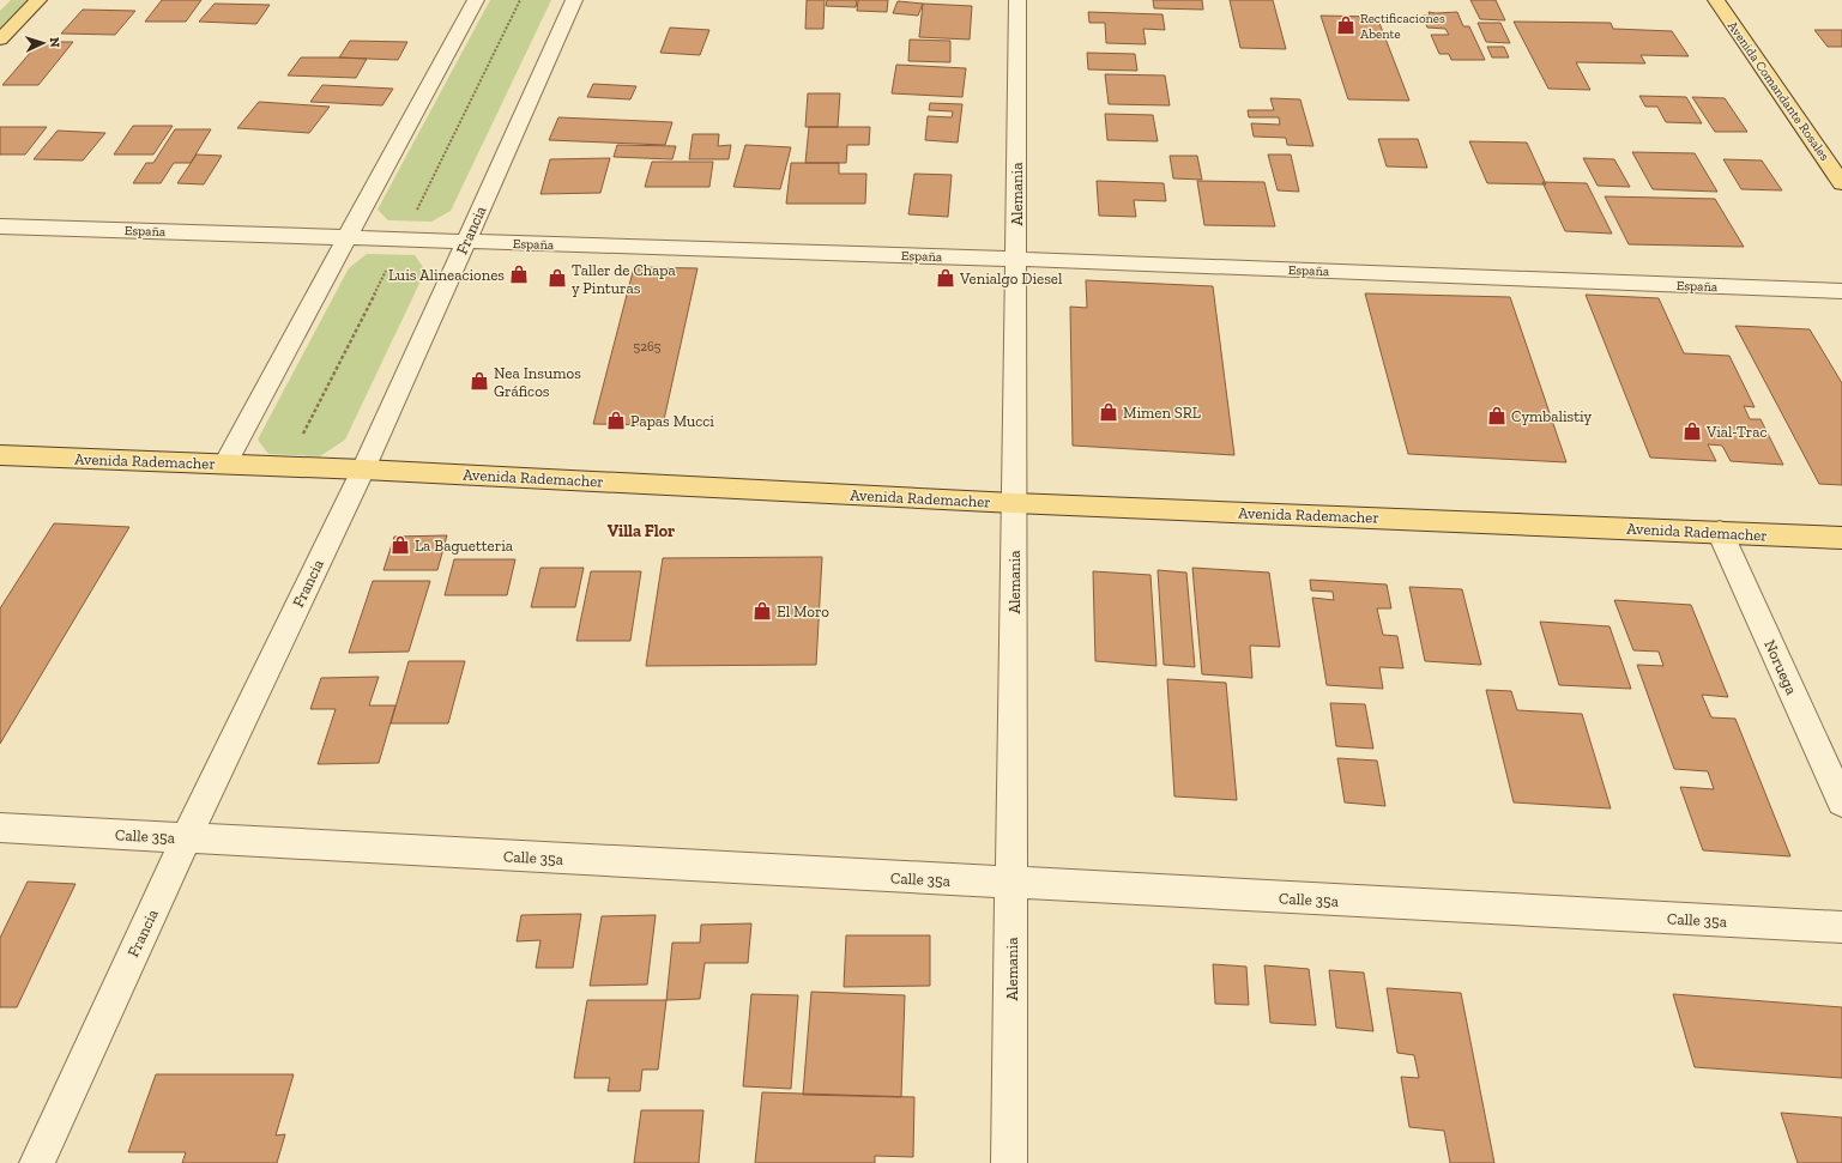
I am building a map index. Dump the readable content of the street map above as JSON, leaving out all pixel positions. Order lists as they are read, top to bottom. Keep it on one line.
{"streets":{"main road":["Avenida Comandante Rosales","Avenida Rademacher"],"street":["Alemania","Francia","España","Noruega","Calle 35a"]},"crossings":[["Alemania","España"],["Alemania","Avenida Rademacher"],["Alemania","Calle 35a"],["Francia","España"],["Francia","Avenida Rademacher"],["Francia","Calle 35a"],["Avenida Rademacher","Noruega"]],"districts":["Villa Flor"],"places":{"shop":["Rectificaciones Abente","Luis Alineaciones","Taller de Chapa y Pinturas","Venialgo Diesel","Nea Insumos Gráficos","Mimen SRL","Cymbalistiy","Papas Mucci","Vial-Trac","La Baguetteria","El Moro"]},"house_numbers":["5265"],"north":"right"}
